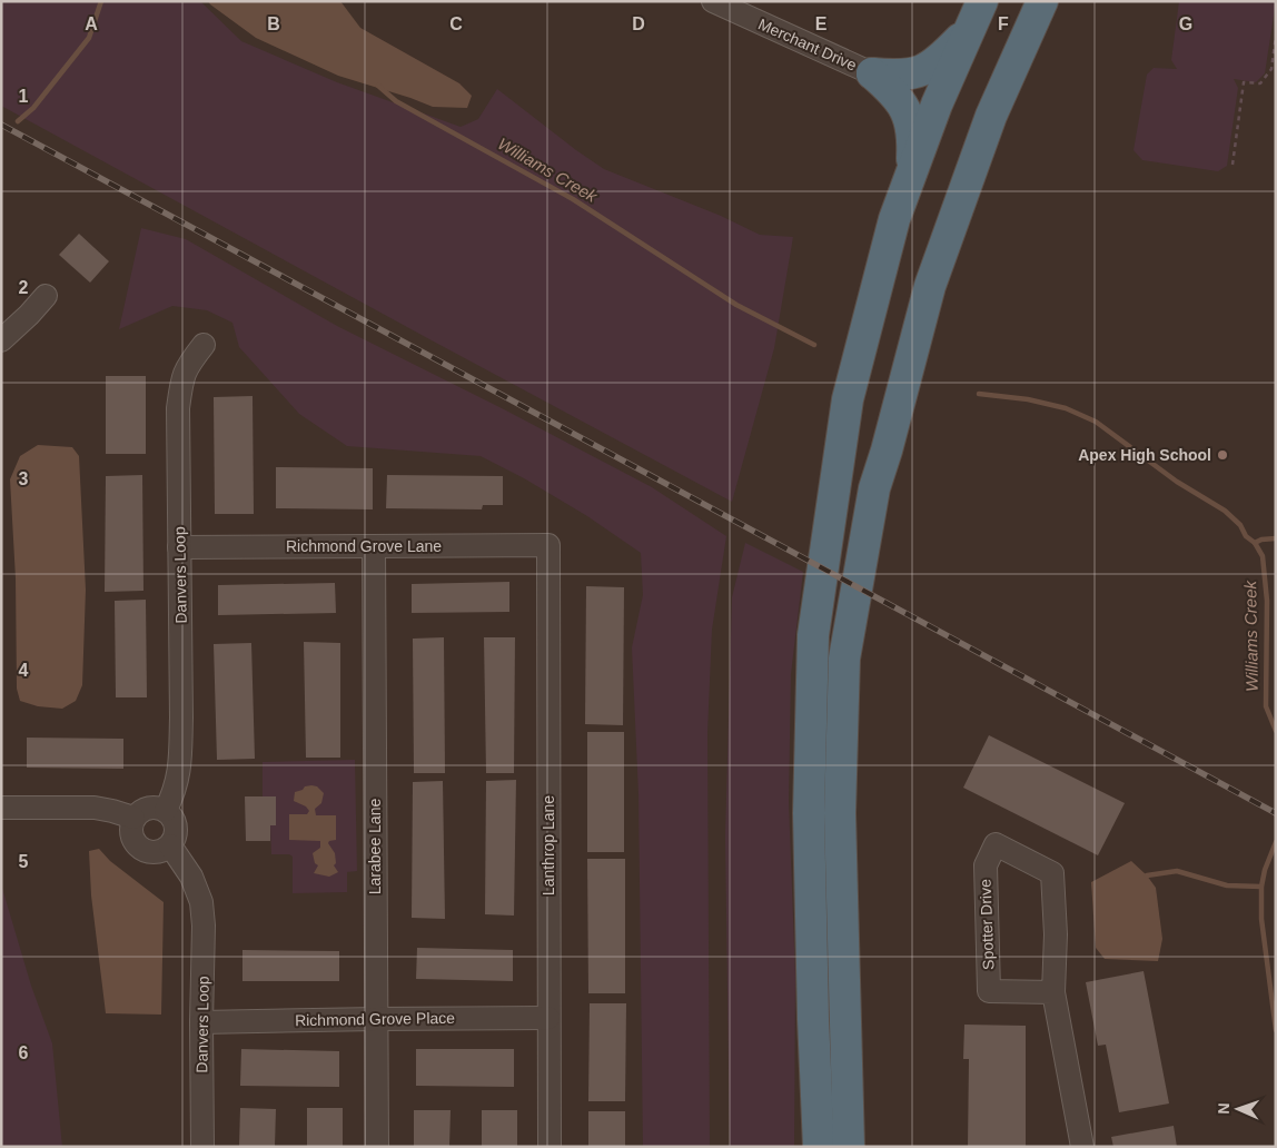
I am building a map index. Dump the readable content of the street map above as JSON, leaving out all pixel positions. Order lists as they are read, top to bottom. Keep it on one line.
{"streets":{"street":["Merchant Drive","Richmond Grove Lane","Danvers Loop","Lanthrop Lane","Larabee Lane","Spotter Drive","Richmond Grove Place"]},"crossings":[["Richmond Grove Lane","Danvers Loop"],["Richmond Grove Lane","Lanthrop Lane"],["Richmond Grove Lane","Larabee Lane"],["Danvers Loop","Richmond Grove Place"],["Lanthrop Lane","Richmond Grove Place"],["Larabee Lane","Richmond Grove Place"]],"water":["Williams Creek"],"places":["Apex High School"],"north":"left","grid":{"columns":["A","B","C","D","E","F","G"],"rows":["1","2","3","4","5","6"]}}
